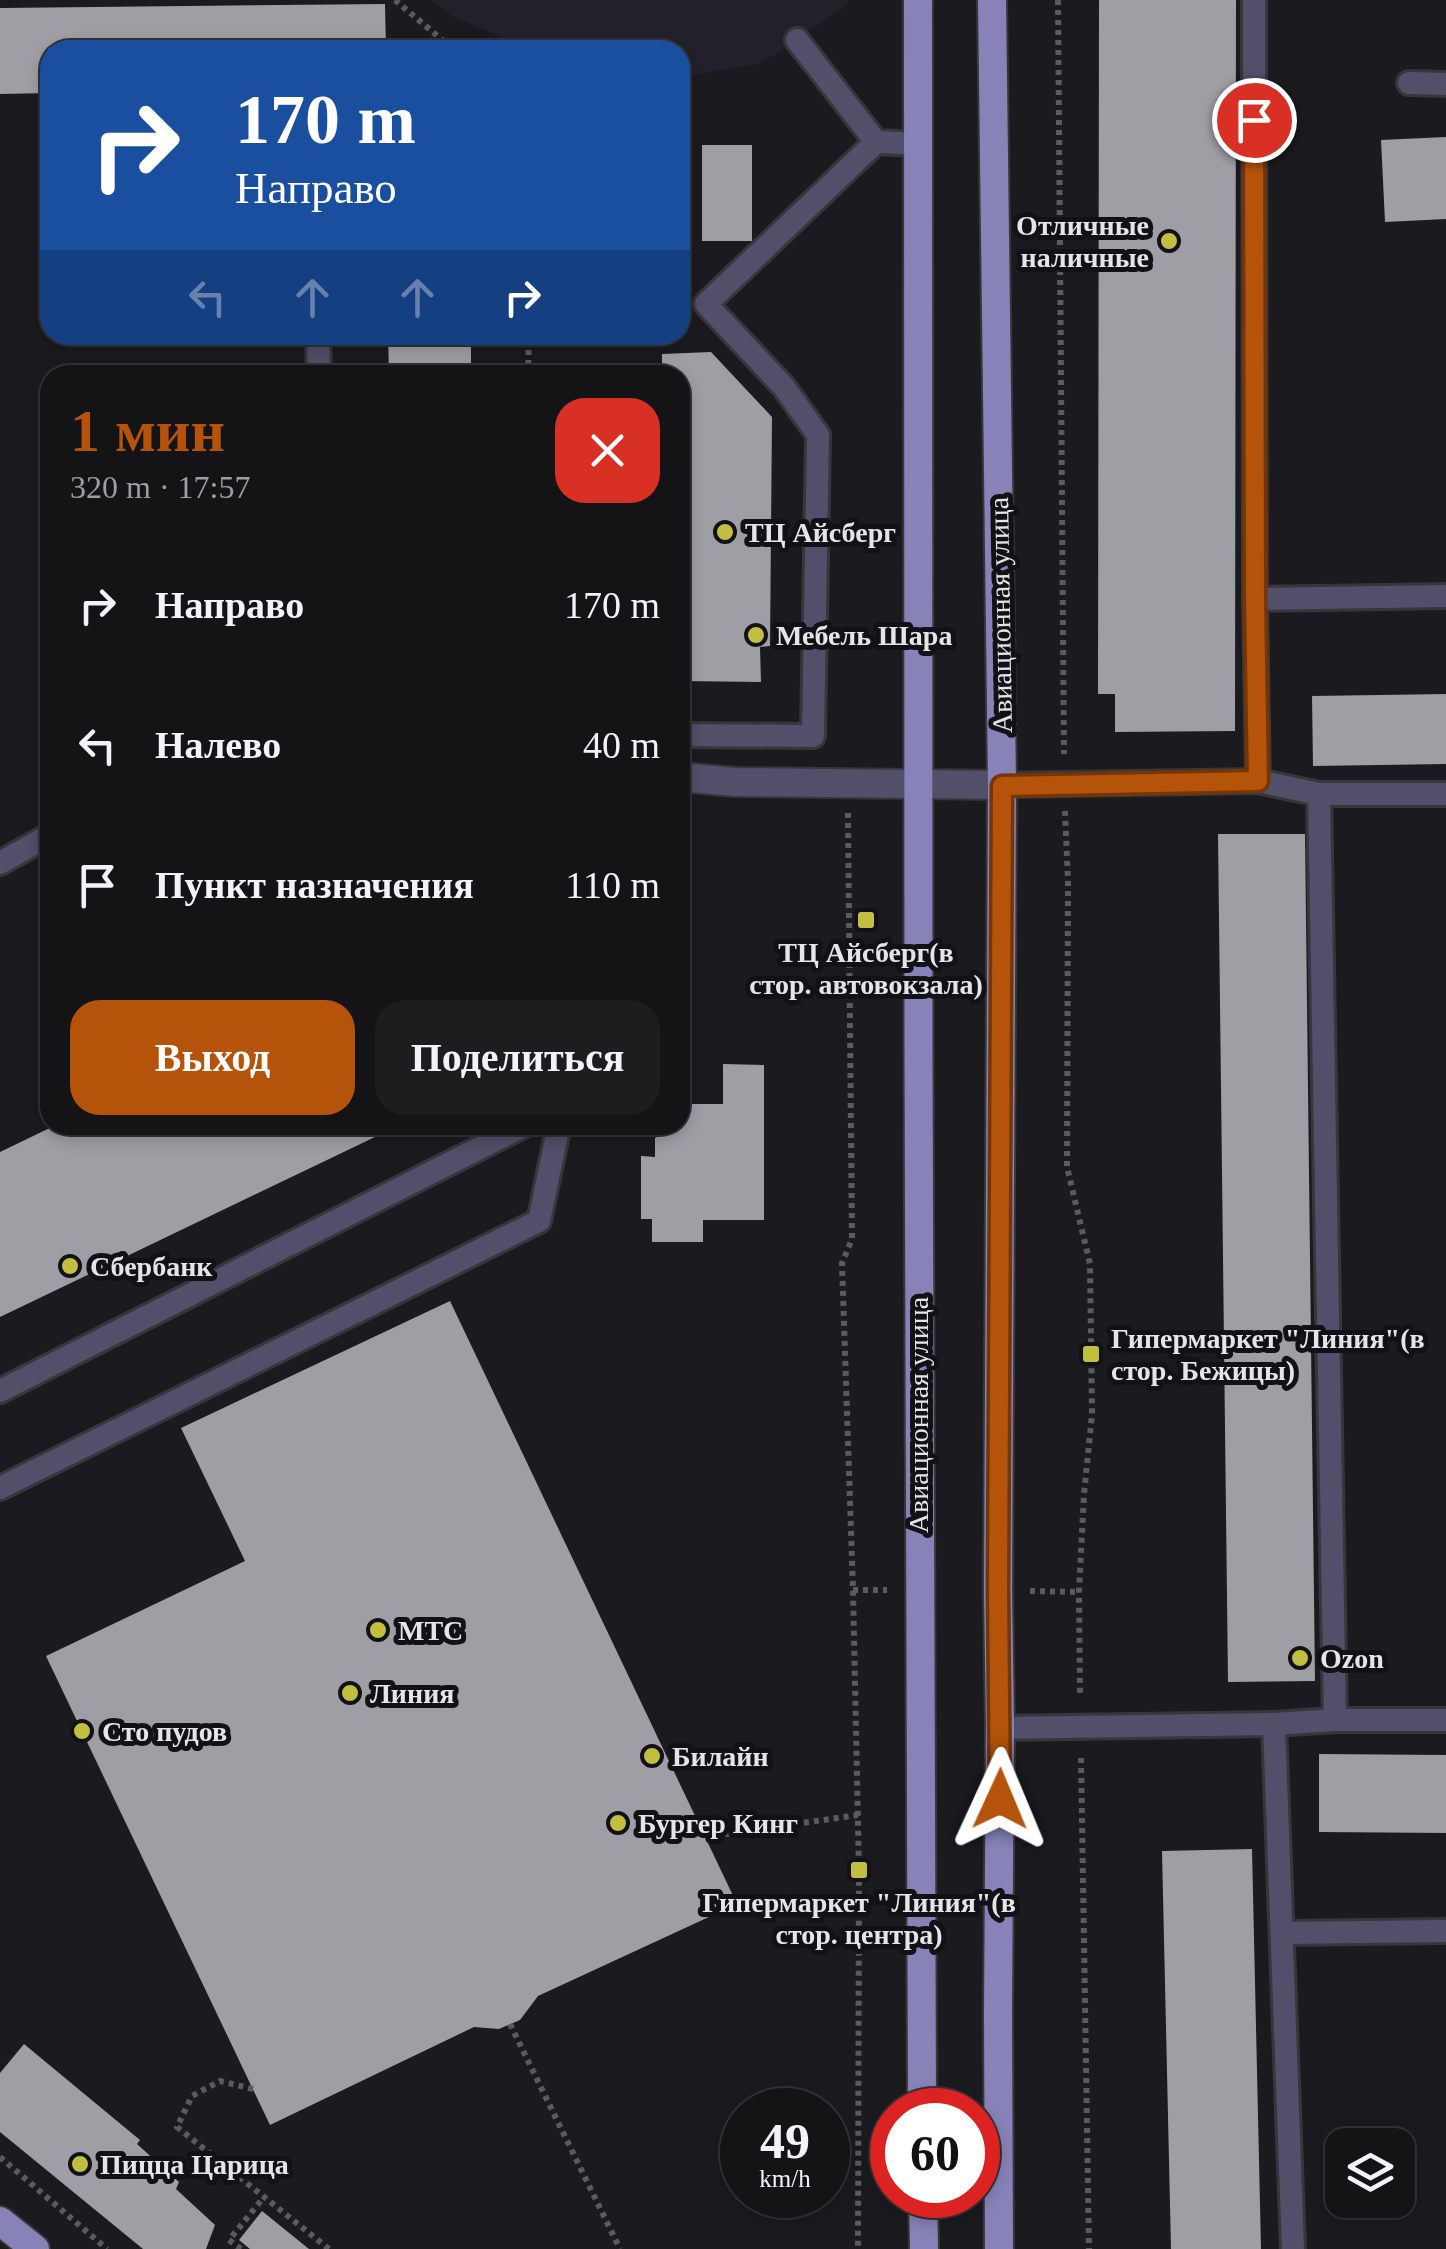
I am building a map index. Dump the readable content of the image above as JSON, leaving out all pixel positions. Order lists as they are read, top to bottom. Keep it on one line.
{"streets":{"main road":["Авиационная улица"]},"places":{"other":["Отличные наличные","ТЦ Айсберг","Мебель Шара","Сбербанк","МТС","Ozon","Линия","Сто пудов","Билайн","Бургер Кинг","Пицца Царица"],"transit":["ТЦ Айсберг(в стор. автовокзала)","Гипермаркет \"Линия\"(в стор. Бежицы)","Гипермаркет \"Линия\"(в стор. центра)"]},"page":{"turn":["170 m","Направо"],"heading":["1 мин","320 m · 17:57"],"list":[{"name":"Направо","value":"170 m"},{"name":"Налево","value":"40 m"},{"name":"Пункт назначения","value":"110 m"}],"buttons":["Выход","Поделиться"],"speed":"49 km/h","limit":"60"}}
